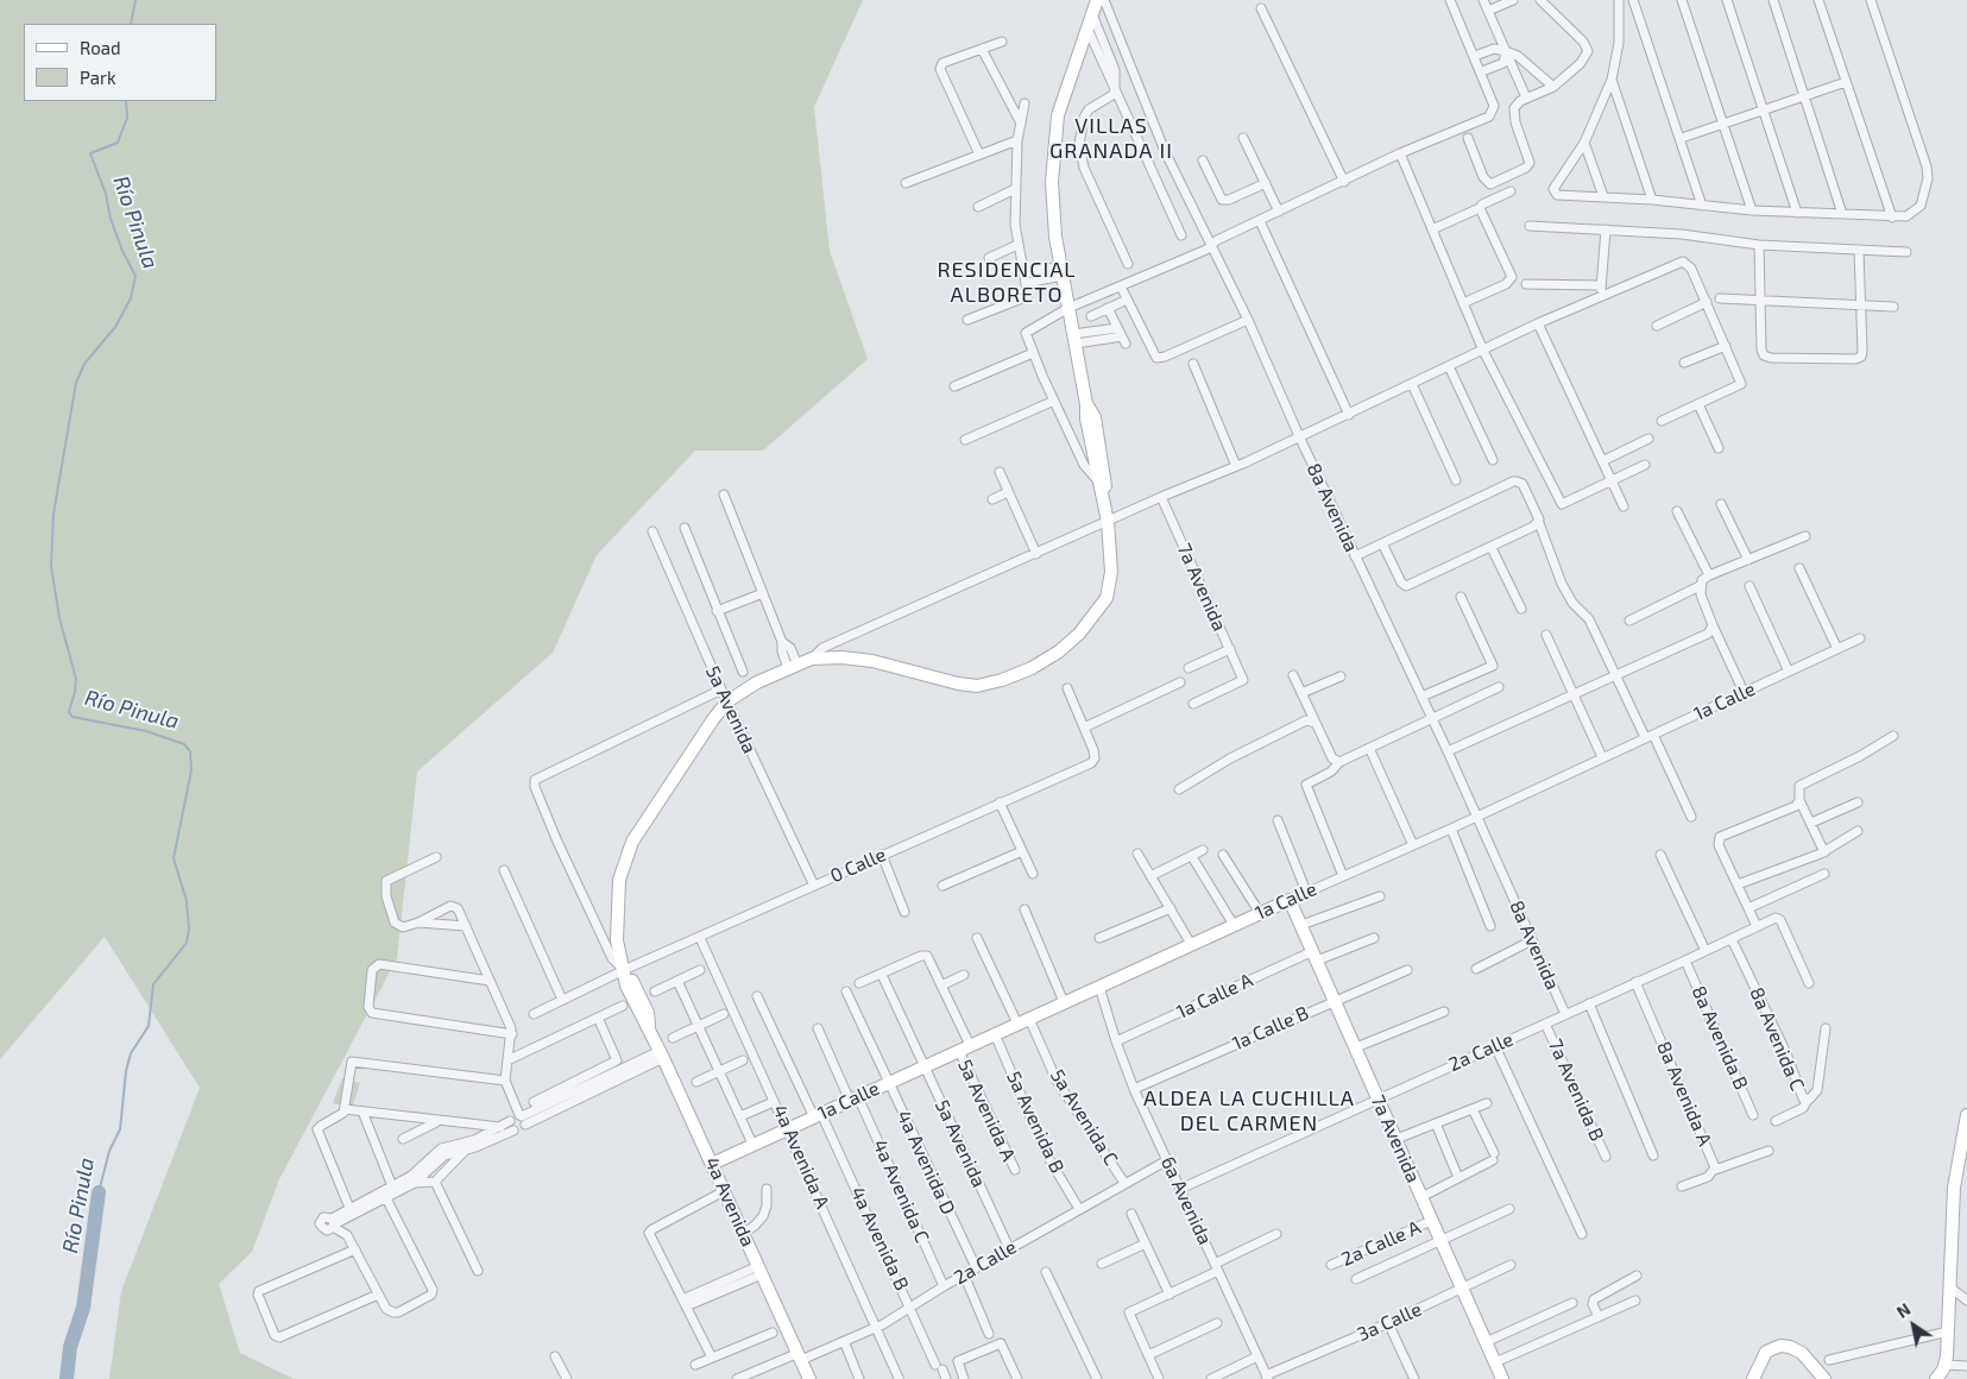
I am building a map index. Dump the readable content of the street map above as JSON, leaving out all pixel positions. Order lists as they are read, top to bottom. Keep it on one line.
{"streets":{"main road":["7a Avenida","1a Calle","4a Avenida"],"street":["8a Avenida","5a Avenida","0 Calle","1a Calle A","1a Calle B","8a Avenida B","8a Avenida C","2a Calle","7a Avenida B","8a Avenida A","5a Avenida A","5a Avenida C","5a Avenida B","4a Avenida A","4a Avenida D","4a Avenida C","6a Avenida","4a Avenida B","2a Calle A","3a Calle"]},"crossings":[["8a Avenida","1a Calle"],["8a Avenida","2a Calle"],["7a Avenida","1a Calle"],["7a Avenida","1a Calle A"],["7a Avenida","1a Calle B"],["7a Avenida","2a Calle"],["7a Avenida","2a Calle A"],["7a Avenida","3a Calle"],["1a Calle","5a Avenida"],["1a Calle","5a Avenida A"],["1a Calle","5a Avenida C"],["1a Calle","5a Avenida B"],["1a Calle","4a Avenida A"],["1a Calle","4a Avenida D"],["1a Calle","4a Avenida C"],["1a Calle","6a Avenida"],["1a Calle","4a Avenida"],["1a Calle","4a Avenida B"],["5a Avenida","0 Calle"],["5a Avenida","2a Calle"],["5a Avenida","4a Avenida"],["0 Calle","4a Avenida A"],["0 Calle","4a Avenida"],["1a Calle A","6a Avenida"],["1a Calle B","6a Avenida"],["8a Avenida B","2a Calle"],["8a Avenida C","2a Calle"],["2a Calle","7a Avenida B"],["2a Calle","8a Avenida A"],["2a Calle","5a Avenida C"],["2a Calle","5a Avenida B"],["2a Calle","4a Avenida A"],["2a Calle","4a Avenida D"],["2a Calle","4a Avenida C"],["2a Calle","6a Avenida"],["2a Calle","4a Avenida"],["2a Calle","4a Avenida B"],["6a Avenida","3a Calle"]],"districts":["VILLAS GRANADA II","RESIDENCIAL ALBORETO","ALDEA LA CUCHILLA DEL CARMEN"],"water":["Río Pinula"],"legend":["Road","Park"],"north":"top left"}
